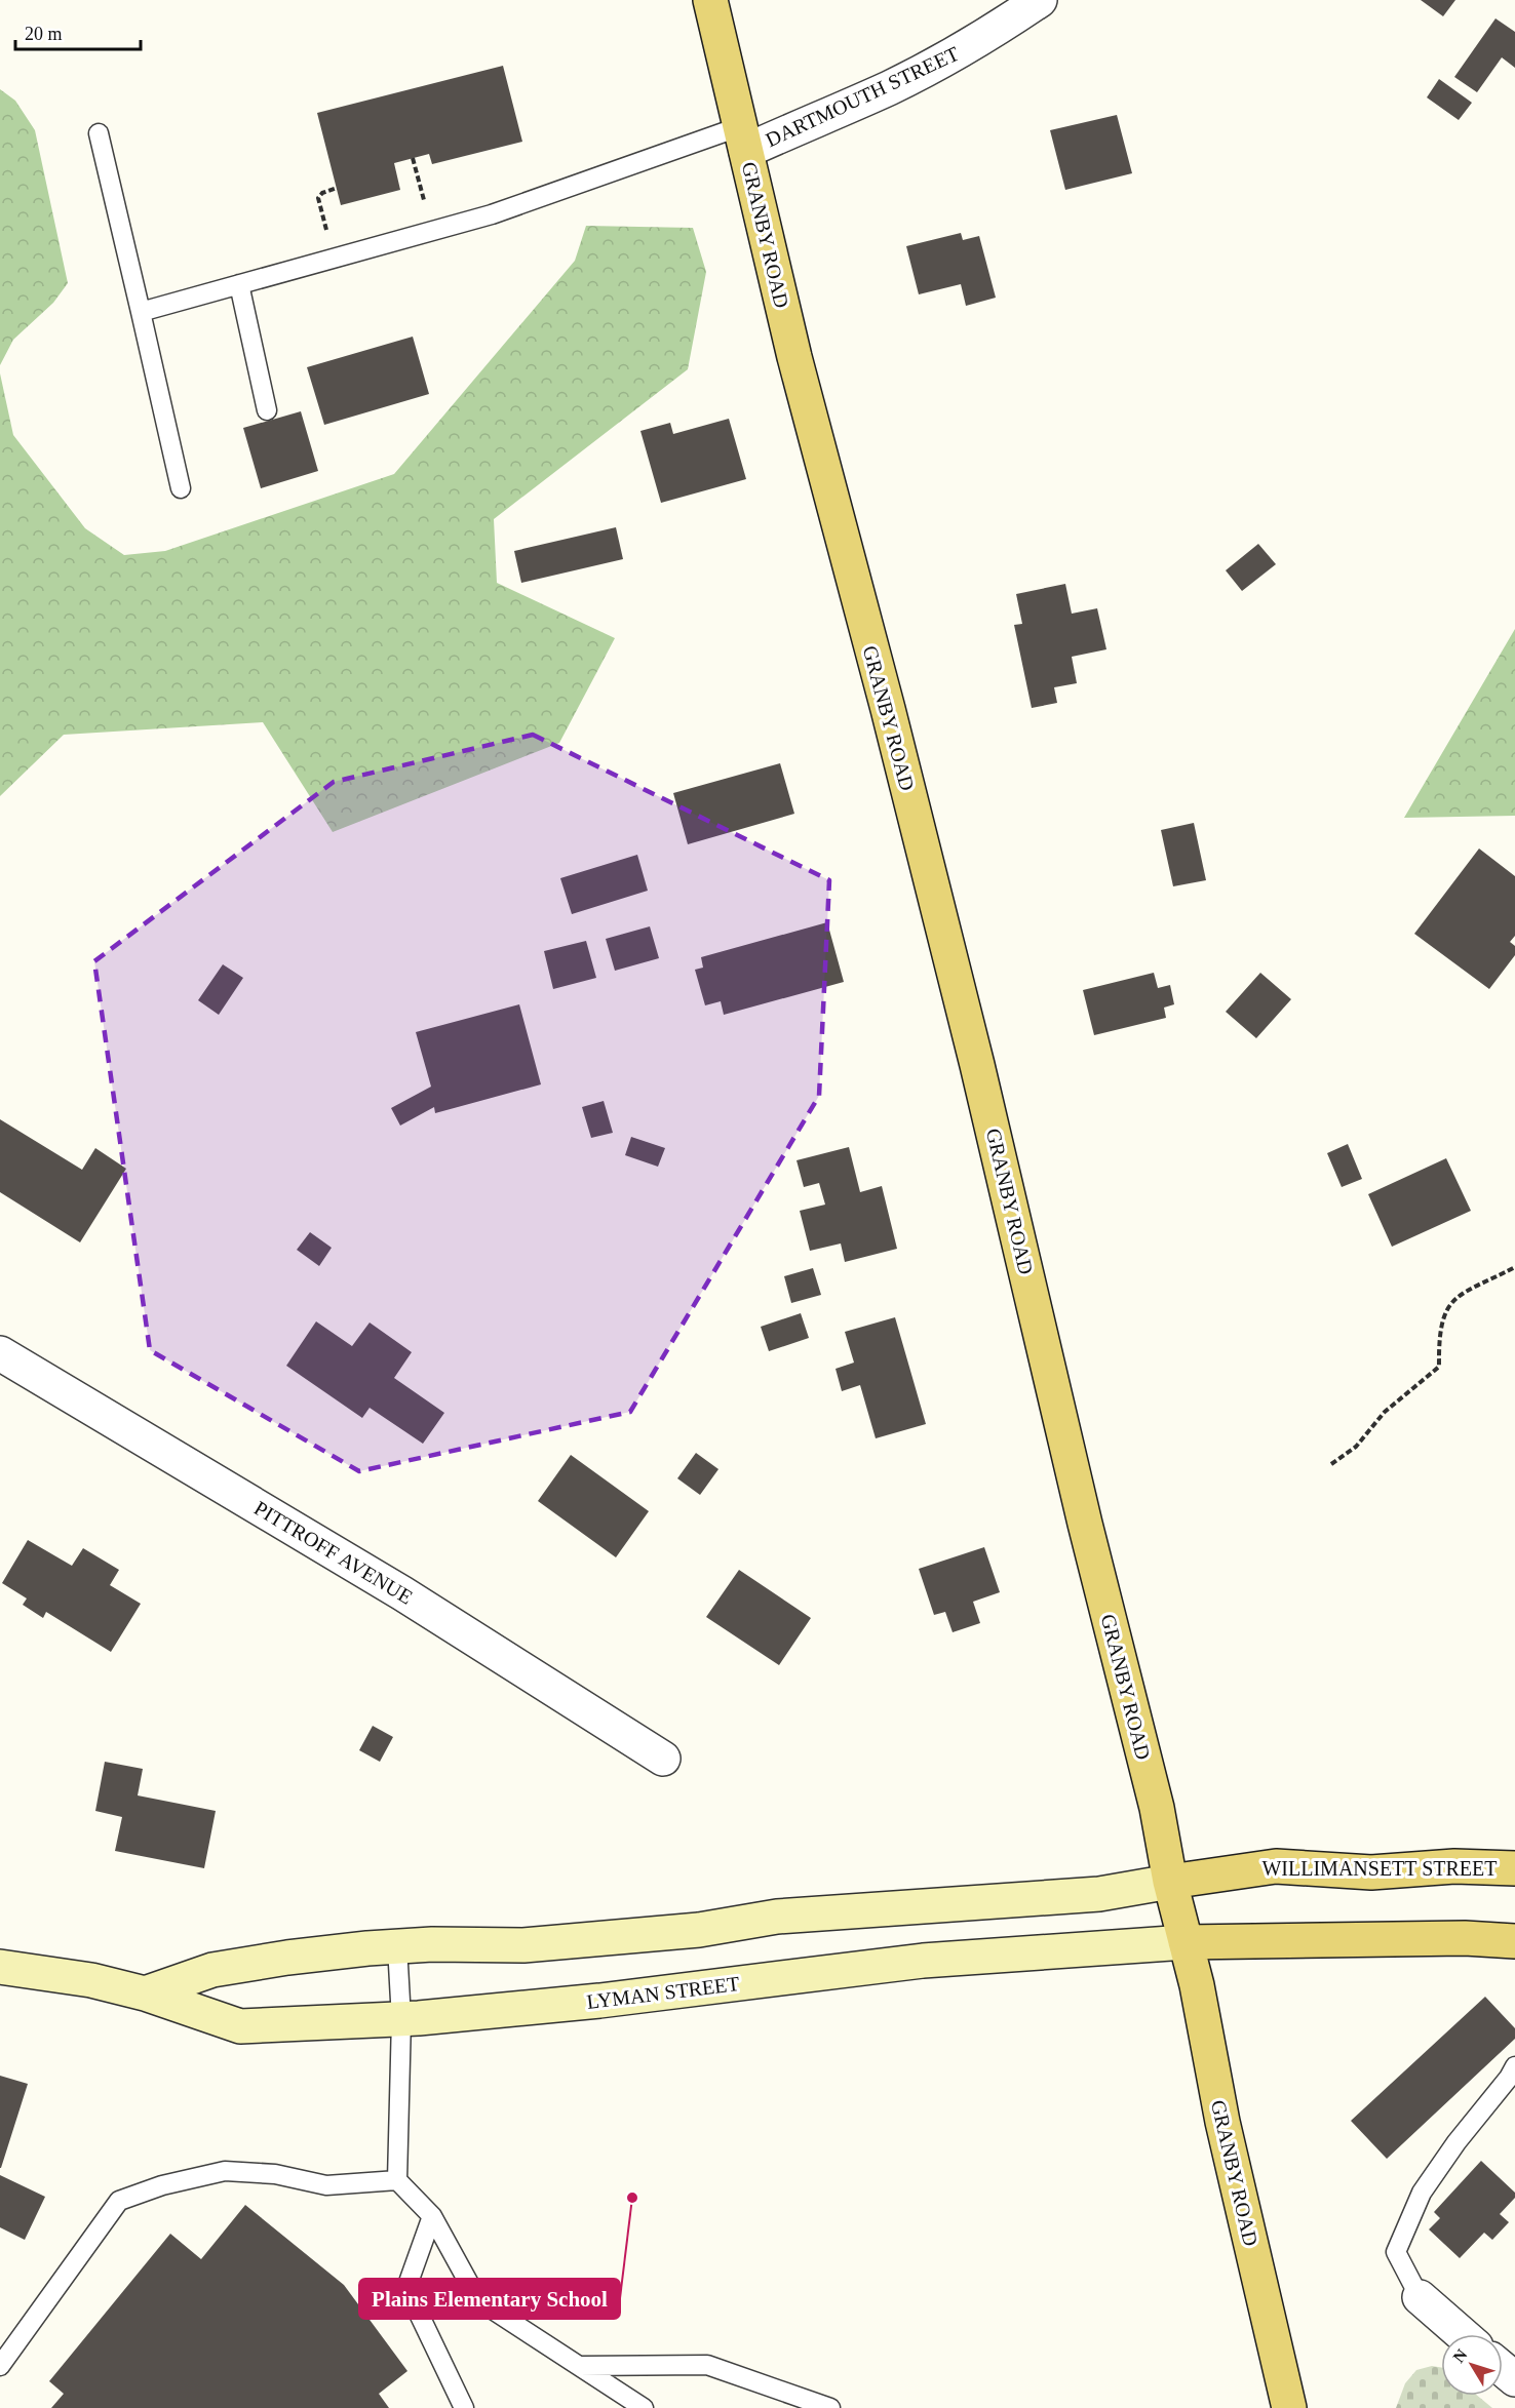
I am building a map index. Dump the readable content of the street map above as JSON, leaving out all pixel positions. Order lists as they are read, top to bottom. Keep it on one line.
{"streets":{"main road":["GRANBY ROAD","WILLIMANSETT STREET","LYMAN STREET"],"street":["DARTMOUTH STREET","PITTROFF AVENUE"]},"crossings":[["DARTMOUTH STREET","GRANBY ROAD"],["GRANBY ROAD","WILLIMANSETT STREET"],["GRANBY ROAD","LYMAN STREET"]],"places":["Plains Elementary School"],"scale_bar":"20 m","north":"top left"}
